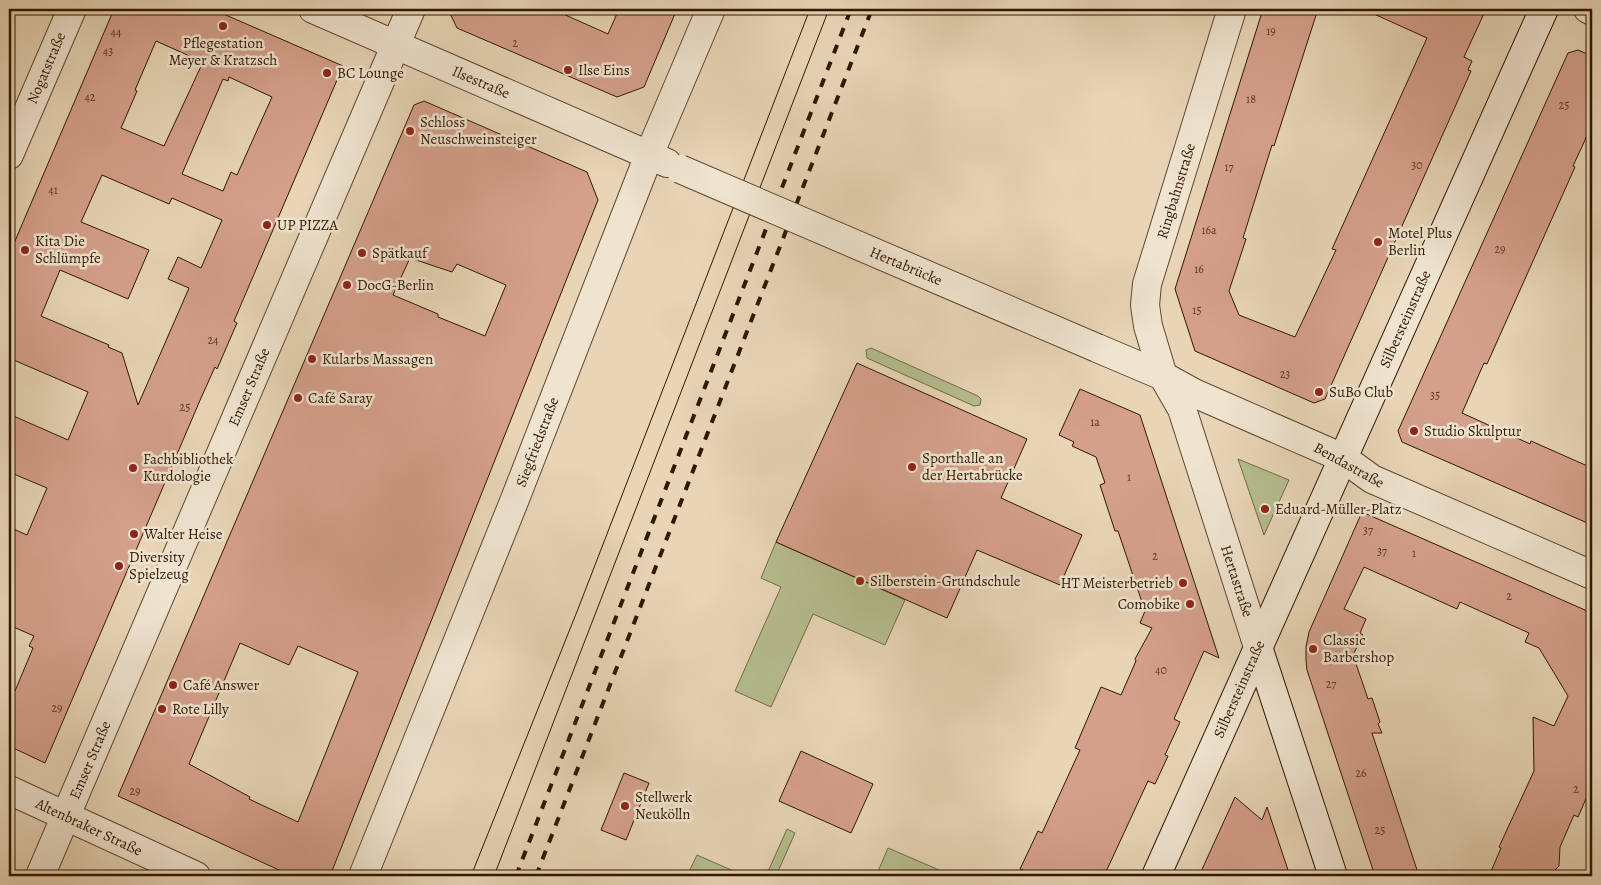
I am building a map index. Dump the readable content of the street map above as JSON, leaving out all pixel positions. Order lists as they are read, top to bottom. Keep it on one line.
{"streets":{"street":["Nogatstraße","Ilsestraße","Ringbahnstraße","Hertabrücke","Silbersteinstraße","Emser Straße","Siegfriedstraße","Bendastraße","Hertastraße","Altenbraker Straße"]},"crossings":[["Ilsestraße","Hertabrücke"],["Ilsestraße","Emser Straße"],["Ilsestraße","Siegfriedstraße"],["Ringbahnstraße","Hertabrücke"],["Ringbahnstraße","Bendastraße"],["Ringbahnstraße","Hertastraße"],["Hertabrücke","Siegfriedstraße"],["Hertabrücke","Bendastraße"],["Hertabrücke","Hertastraße"],["Silbersteinstraße","Bendastraße"],["Silbersteinstraße","Hertastraße"],["Emser Straße","Altenbraker Straße"],["Bendastraße","Hertastraße"]],"places":["Pflegestation Meyer & Kratzsch","Ilse Eins","BC Lounge","Schloss Neuschweinsteiger","UP PIZZA","Motel Plus Berlin","Kita Die Schlümpfe","Spätkauf","DocG-Berlin","Kularbs Massagen","SuBo Club","Café Saray","Studio Skulptur","Sporthalle an der Hertabrücke","Fachbibliothek Kurdologie","Eduard-Müller-Platz","Walter Heise","Diversity Spielzeug","Silberstein-Grundschule","HT Meisterbetrieb","Comobike","Classic Barbershop","Café Answer","Rote Lilly","Stellwerk Neukölln"],"house_numbers":["19","44","2","43","42","18","25","30","17","41","16a","29","16","15","24","23","35","25","1a","1","37","37","1","2","2","40","27","29","26","2","29","25"]}
